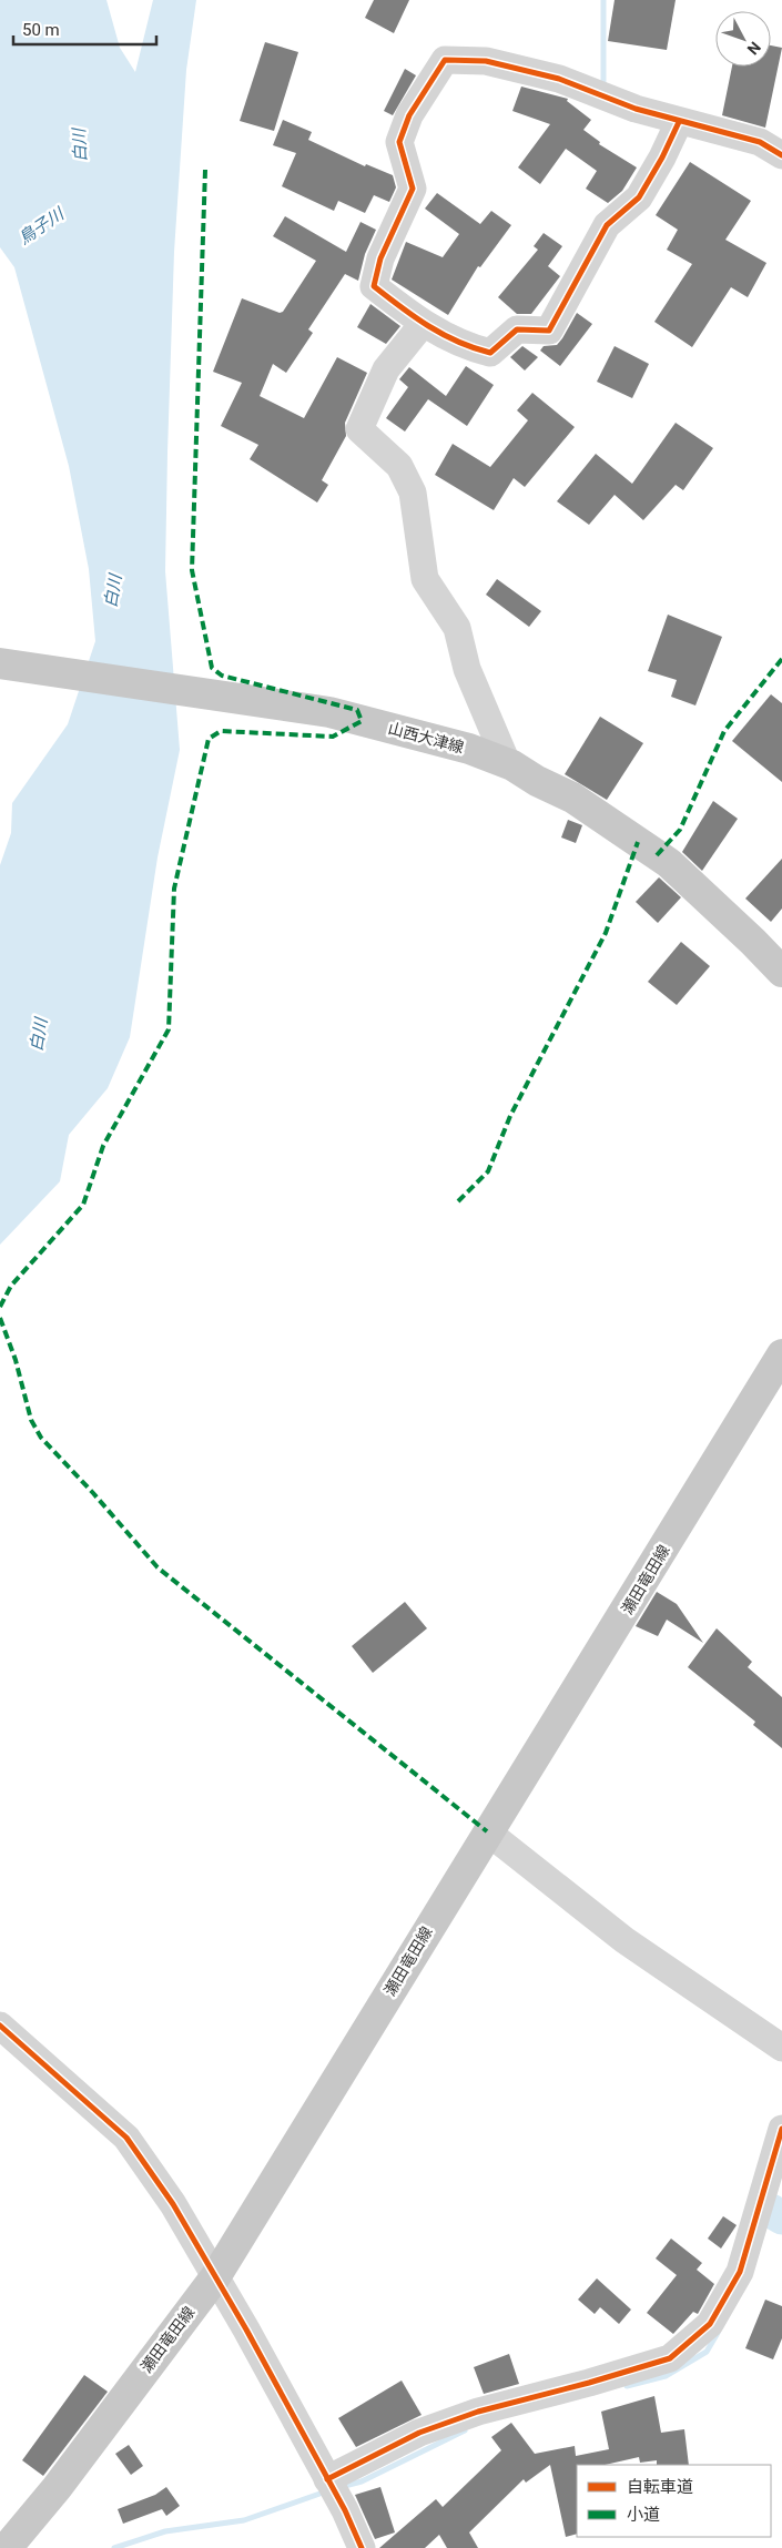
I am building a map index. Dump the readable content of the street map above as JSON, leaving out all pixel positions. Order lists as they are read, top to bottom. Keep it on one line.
{"streets":{"main road":["山西大津線","瀬田竜田線"]},"water":["白川","鳥子川"],"legend":["自転車道","小道"],"scale_bar":"50 m","north":"bottom right"}
